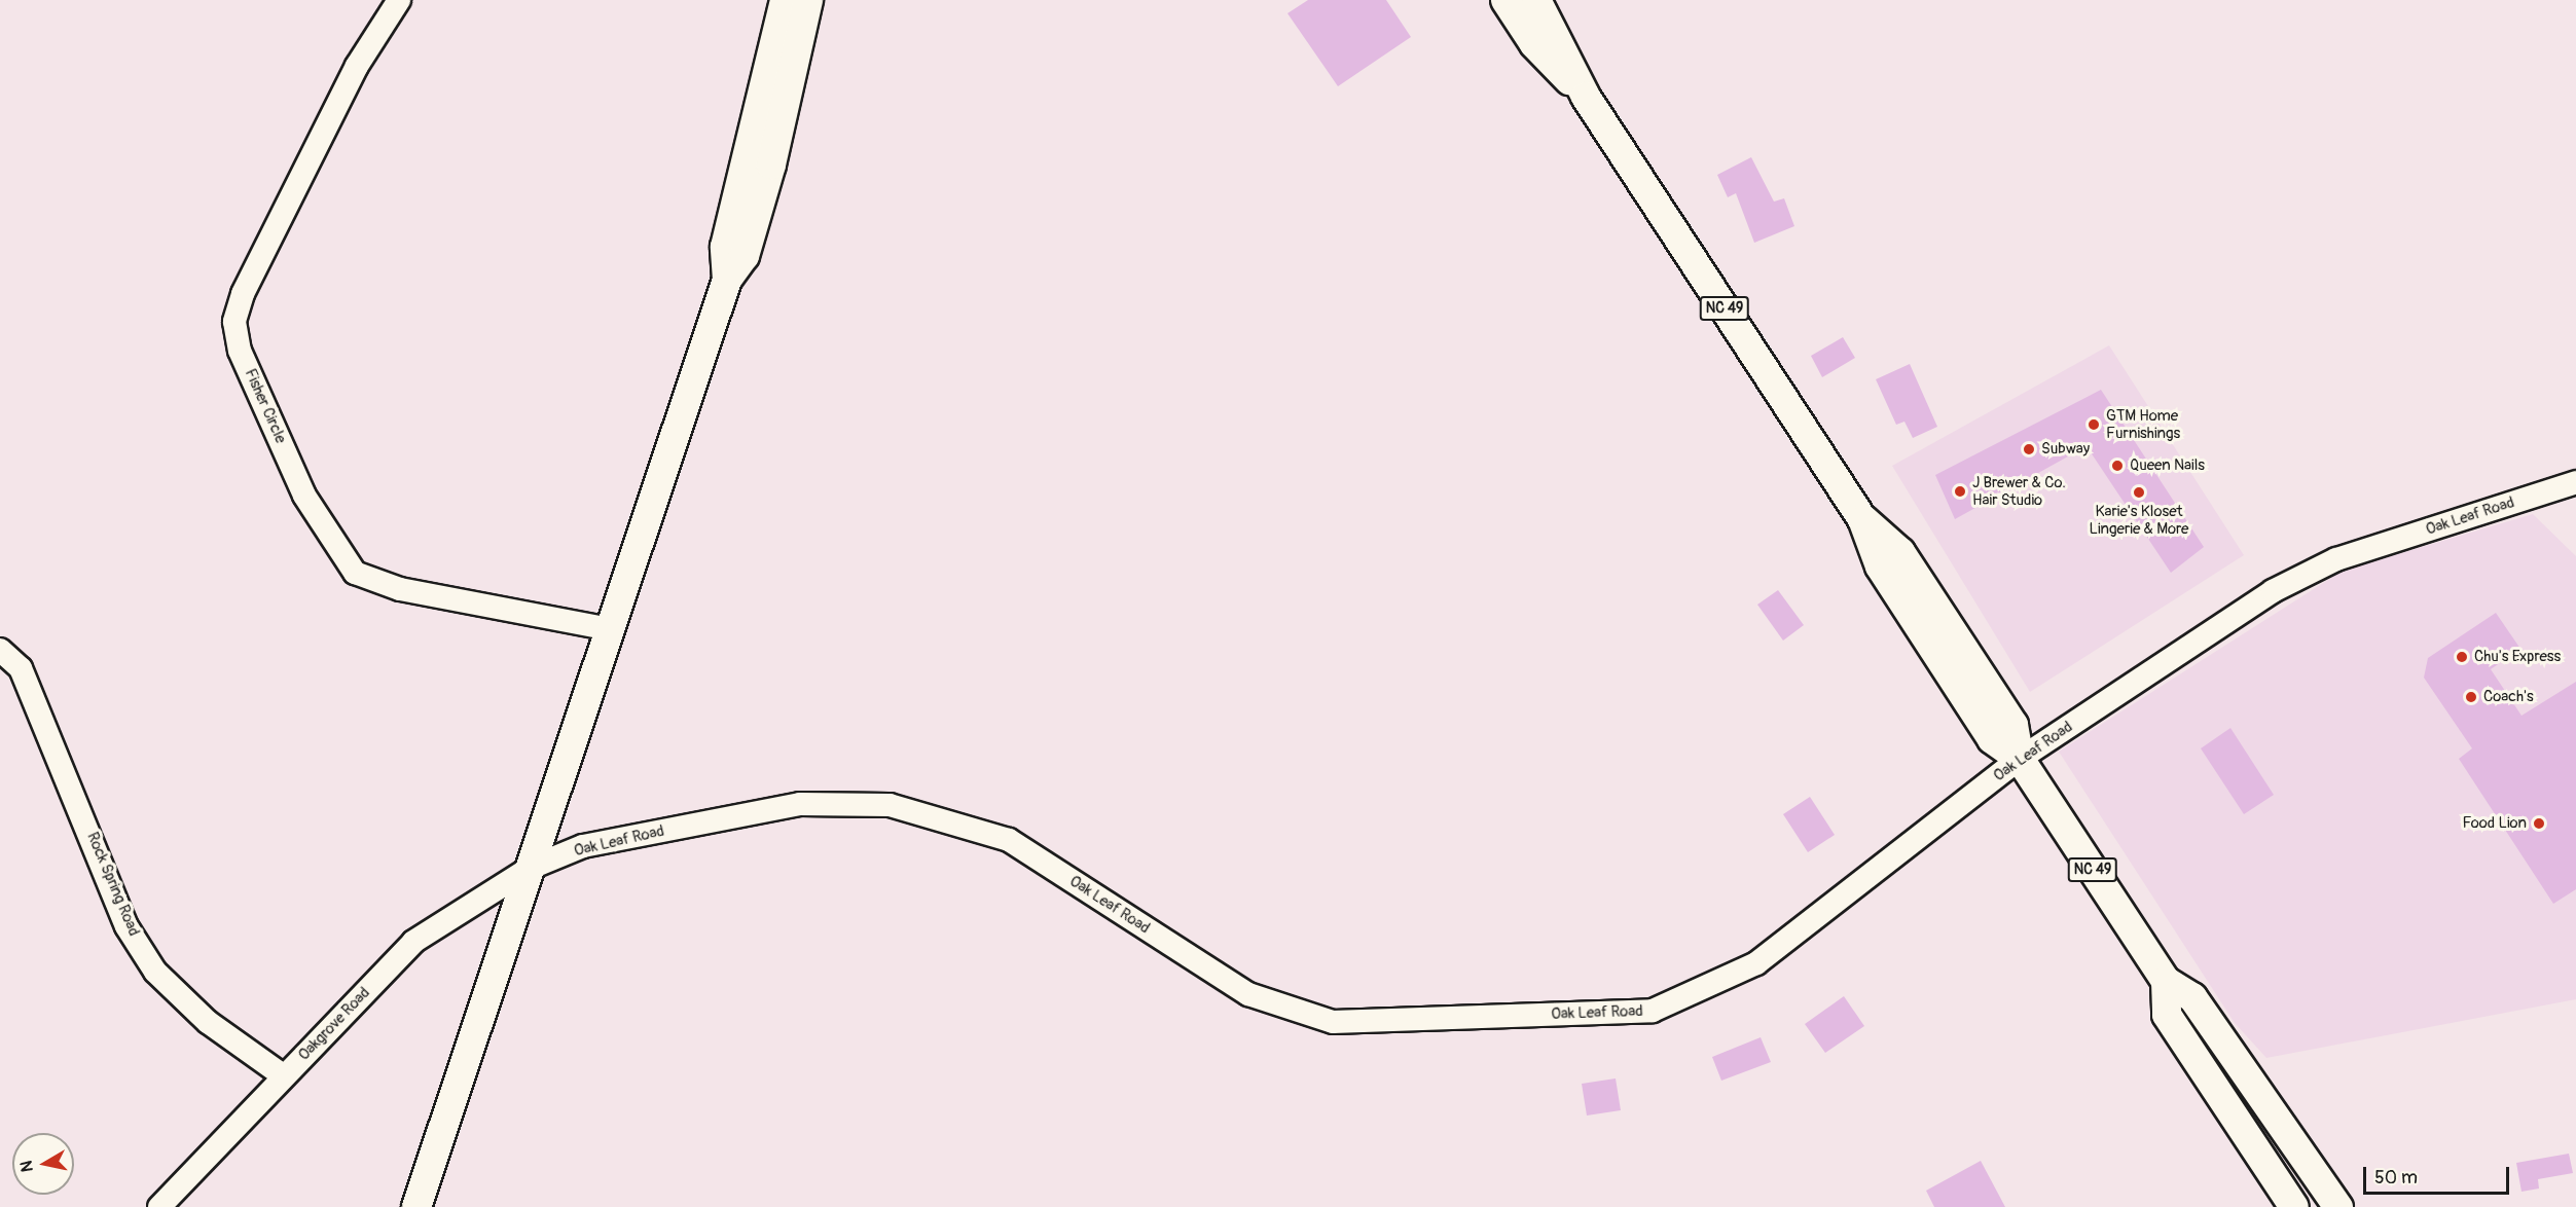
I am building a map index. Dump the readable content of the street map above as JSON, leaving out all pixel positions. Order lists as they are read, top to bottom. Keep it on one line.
{"streets":{"main road":["NC 49"],"street":["Fisher Circle","Oak Leaf Road","Rock Spring Road","Oakgrove Road"]},"crossings":[["NC 49","Oak Leaf Road"],["Oak Leaf Road","Oakgrove Road"],["Rock Spring Road","Oakgrove Road"]],"places":["GTM Home Furnishings","Subway","Queen Nails","J Brewer & Co. Hair Studio","Karie's Kloset Lingerie & More","Chu's Express","Coach's","Food Lion"],"scale_bar":"50 m","north":"left"}
